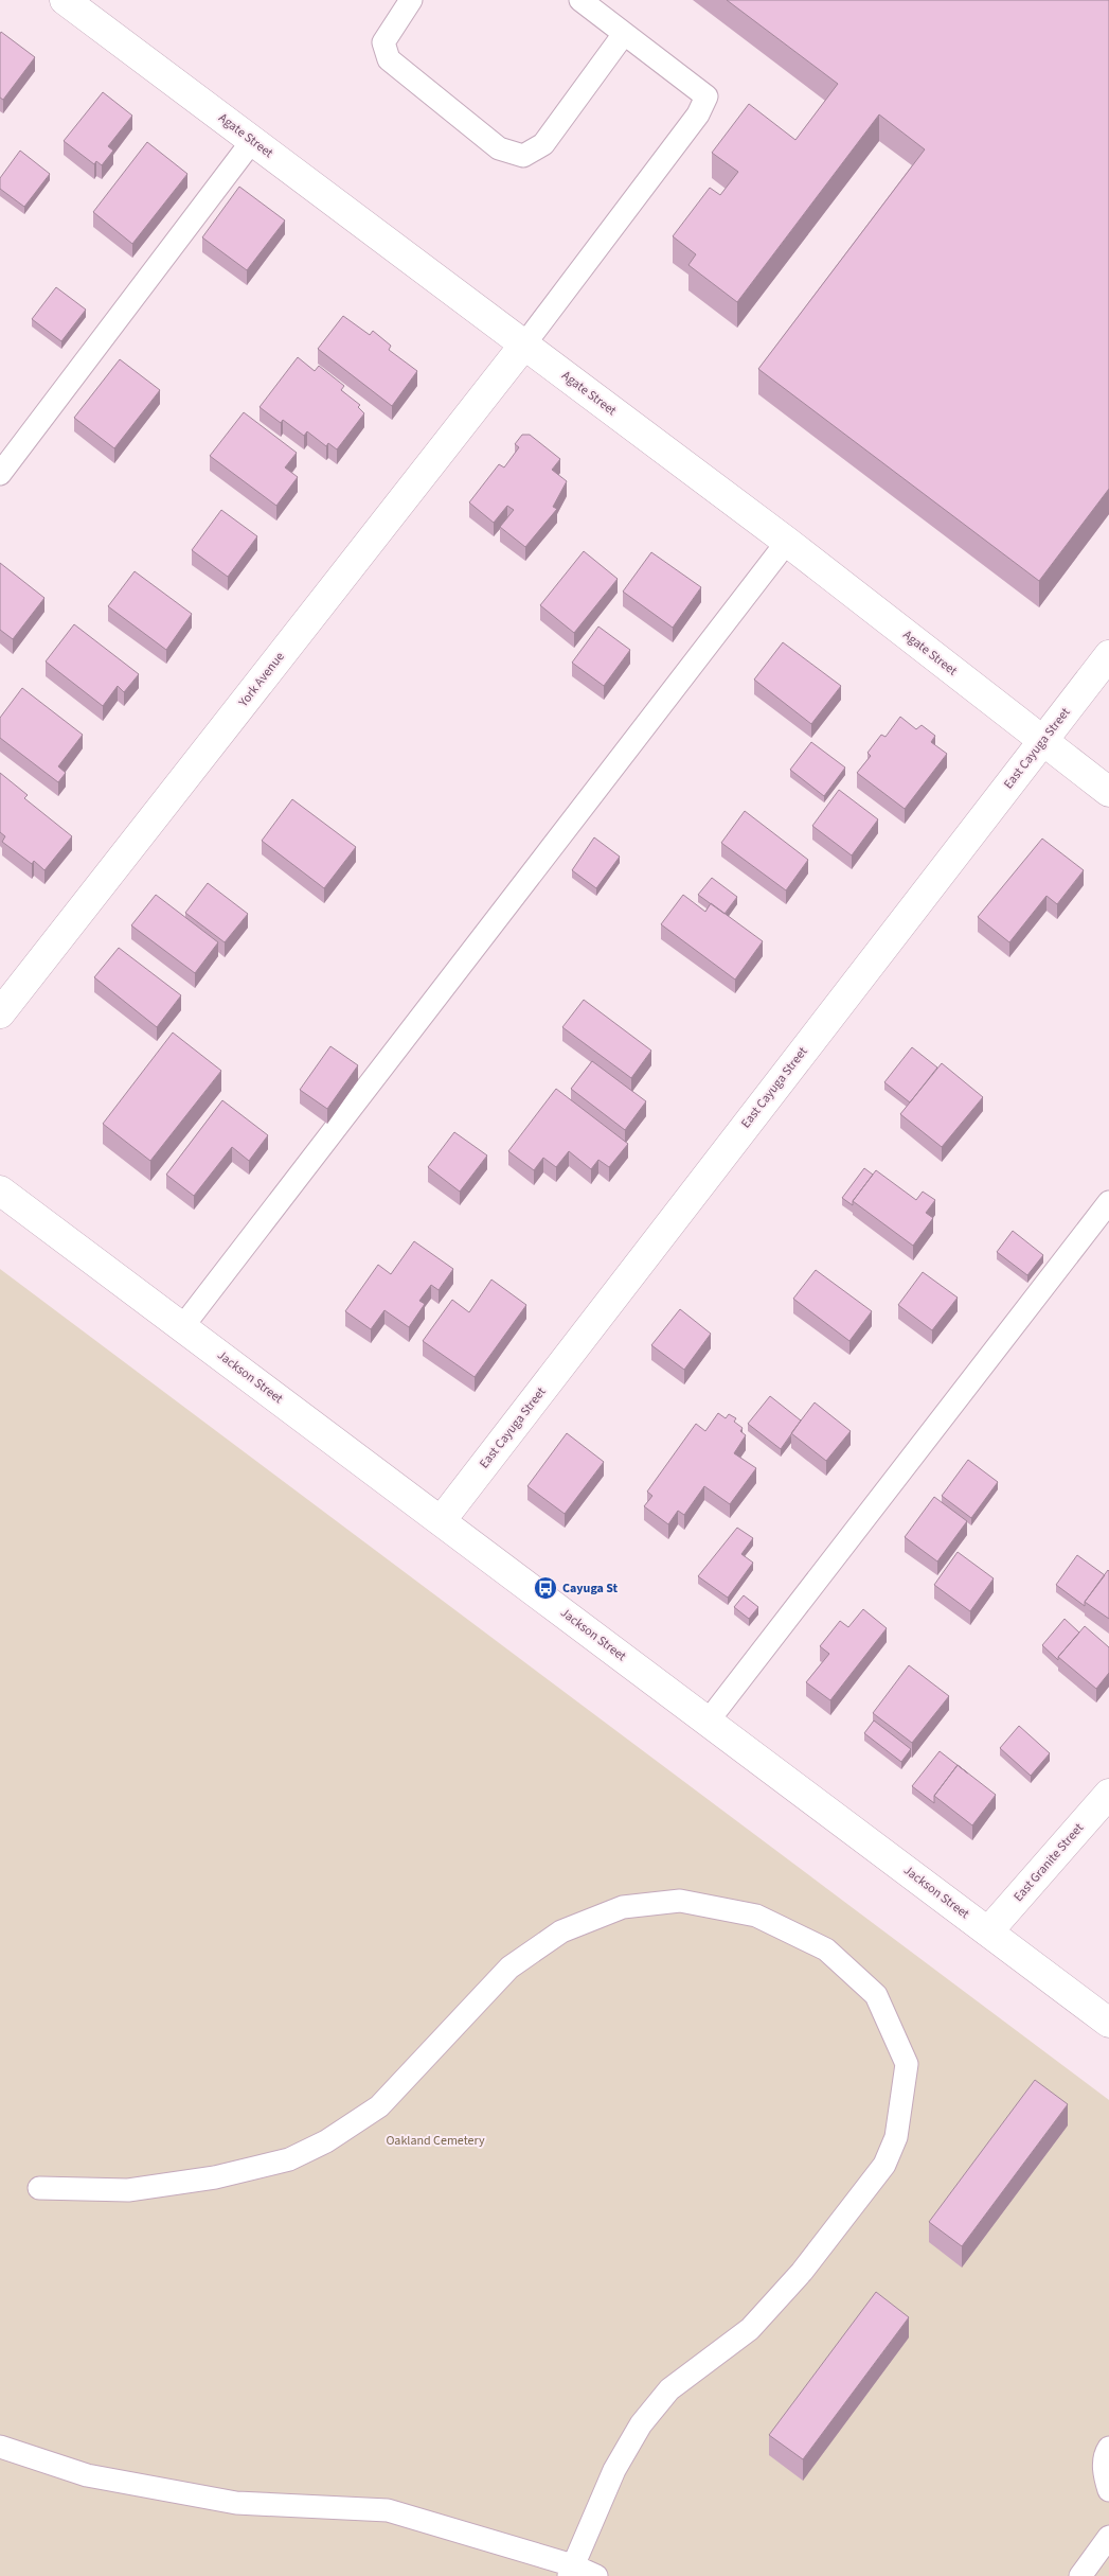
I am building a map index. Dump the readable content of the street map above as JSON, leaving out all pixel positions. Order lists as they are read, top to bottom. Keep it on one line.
{"streets":{"street":["Agate Street","York Avenue","East Cayuga Street","Jackson Street","East Granite Street"]},"crossings":[["Agate Street","York Avenue"],["Agate Street","East Cayuga Street"],["East Cayuga Street","Jackson Street"],["Jackson Street","East Granite Street"]],"parks":["Oakland Cemetery"],"places":{"bus stop":["Cayuga St"]}}
